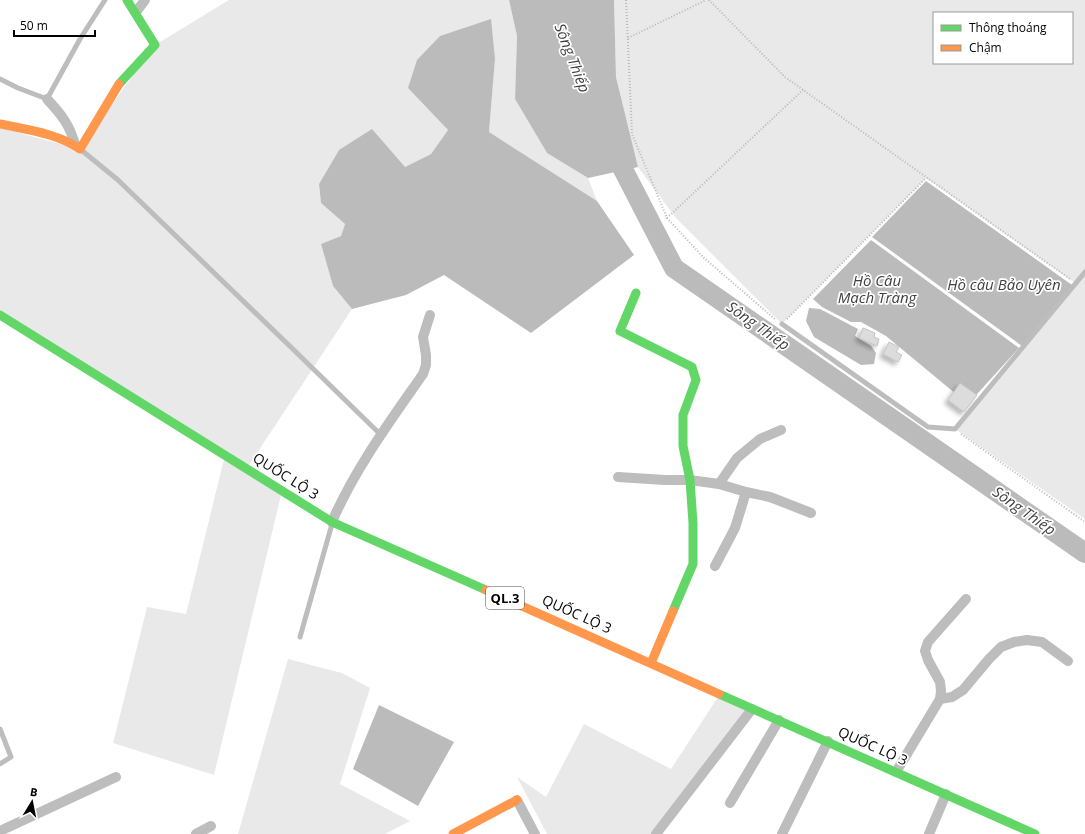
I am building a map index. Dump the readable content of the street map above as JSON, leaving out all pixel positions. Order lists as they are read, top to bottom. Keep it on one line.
{"streets":{"main road":["QUỐC LỘ 3","QL.3"]},"water":["Sông Thiếp","Hồ Câu Mạch Tràng","Hồ câu Bảo Uyên"],"legend":["Thông thoáng","Chậm"],"scale_bar":"50 m","north":"top"}
